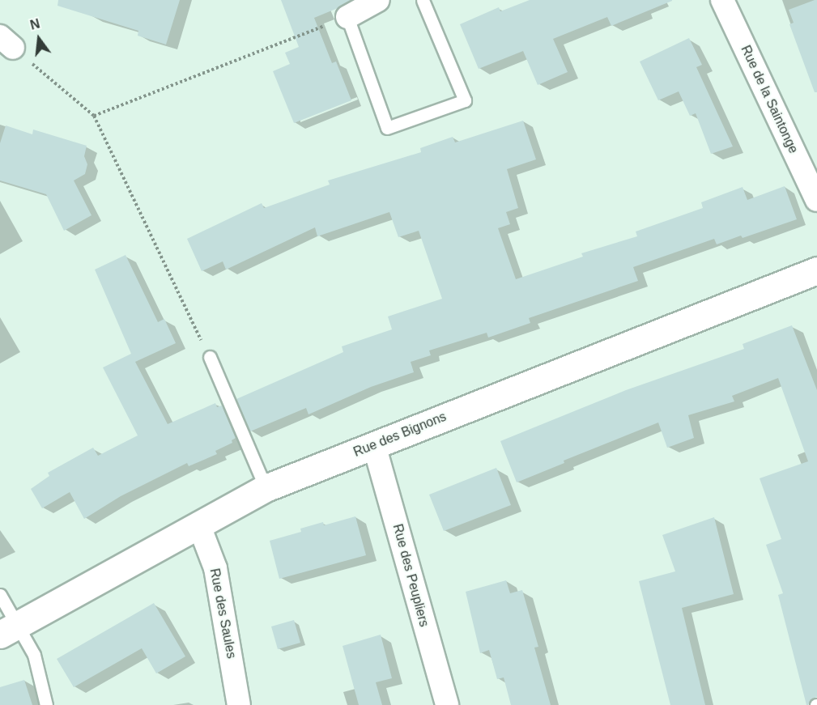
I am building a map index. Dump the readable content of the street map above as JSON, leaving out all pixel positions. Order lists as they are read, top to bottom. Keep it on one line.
{"streets":{"street":["Rue de la Saintonge","Rue des Bignons","Rue des Peupliers","Rue des Saules"]},"crossings":[["Rue des Bignons","Rue des Peupliers"],["Rue des Bignons","Rue des Saules"]],"north":"top"}
